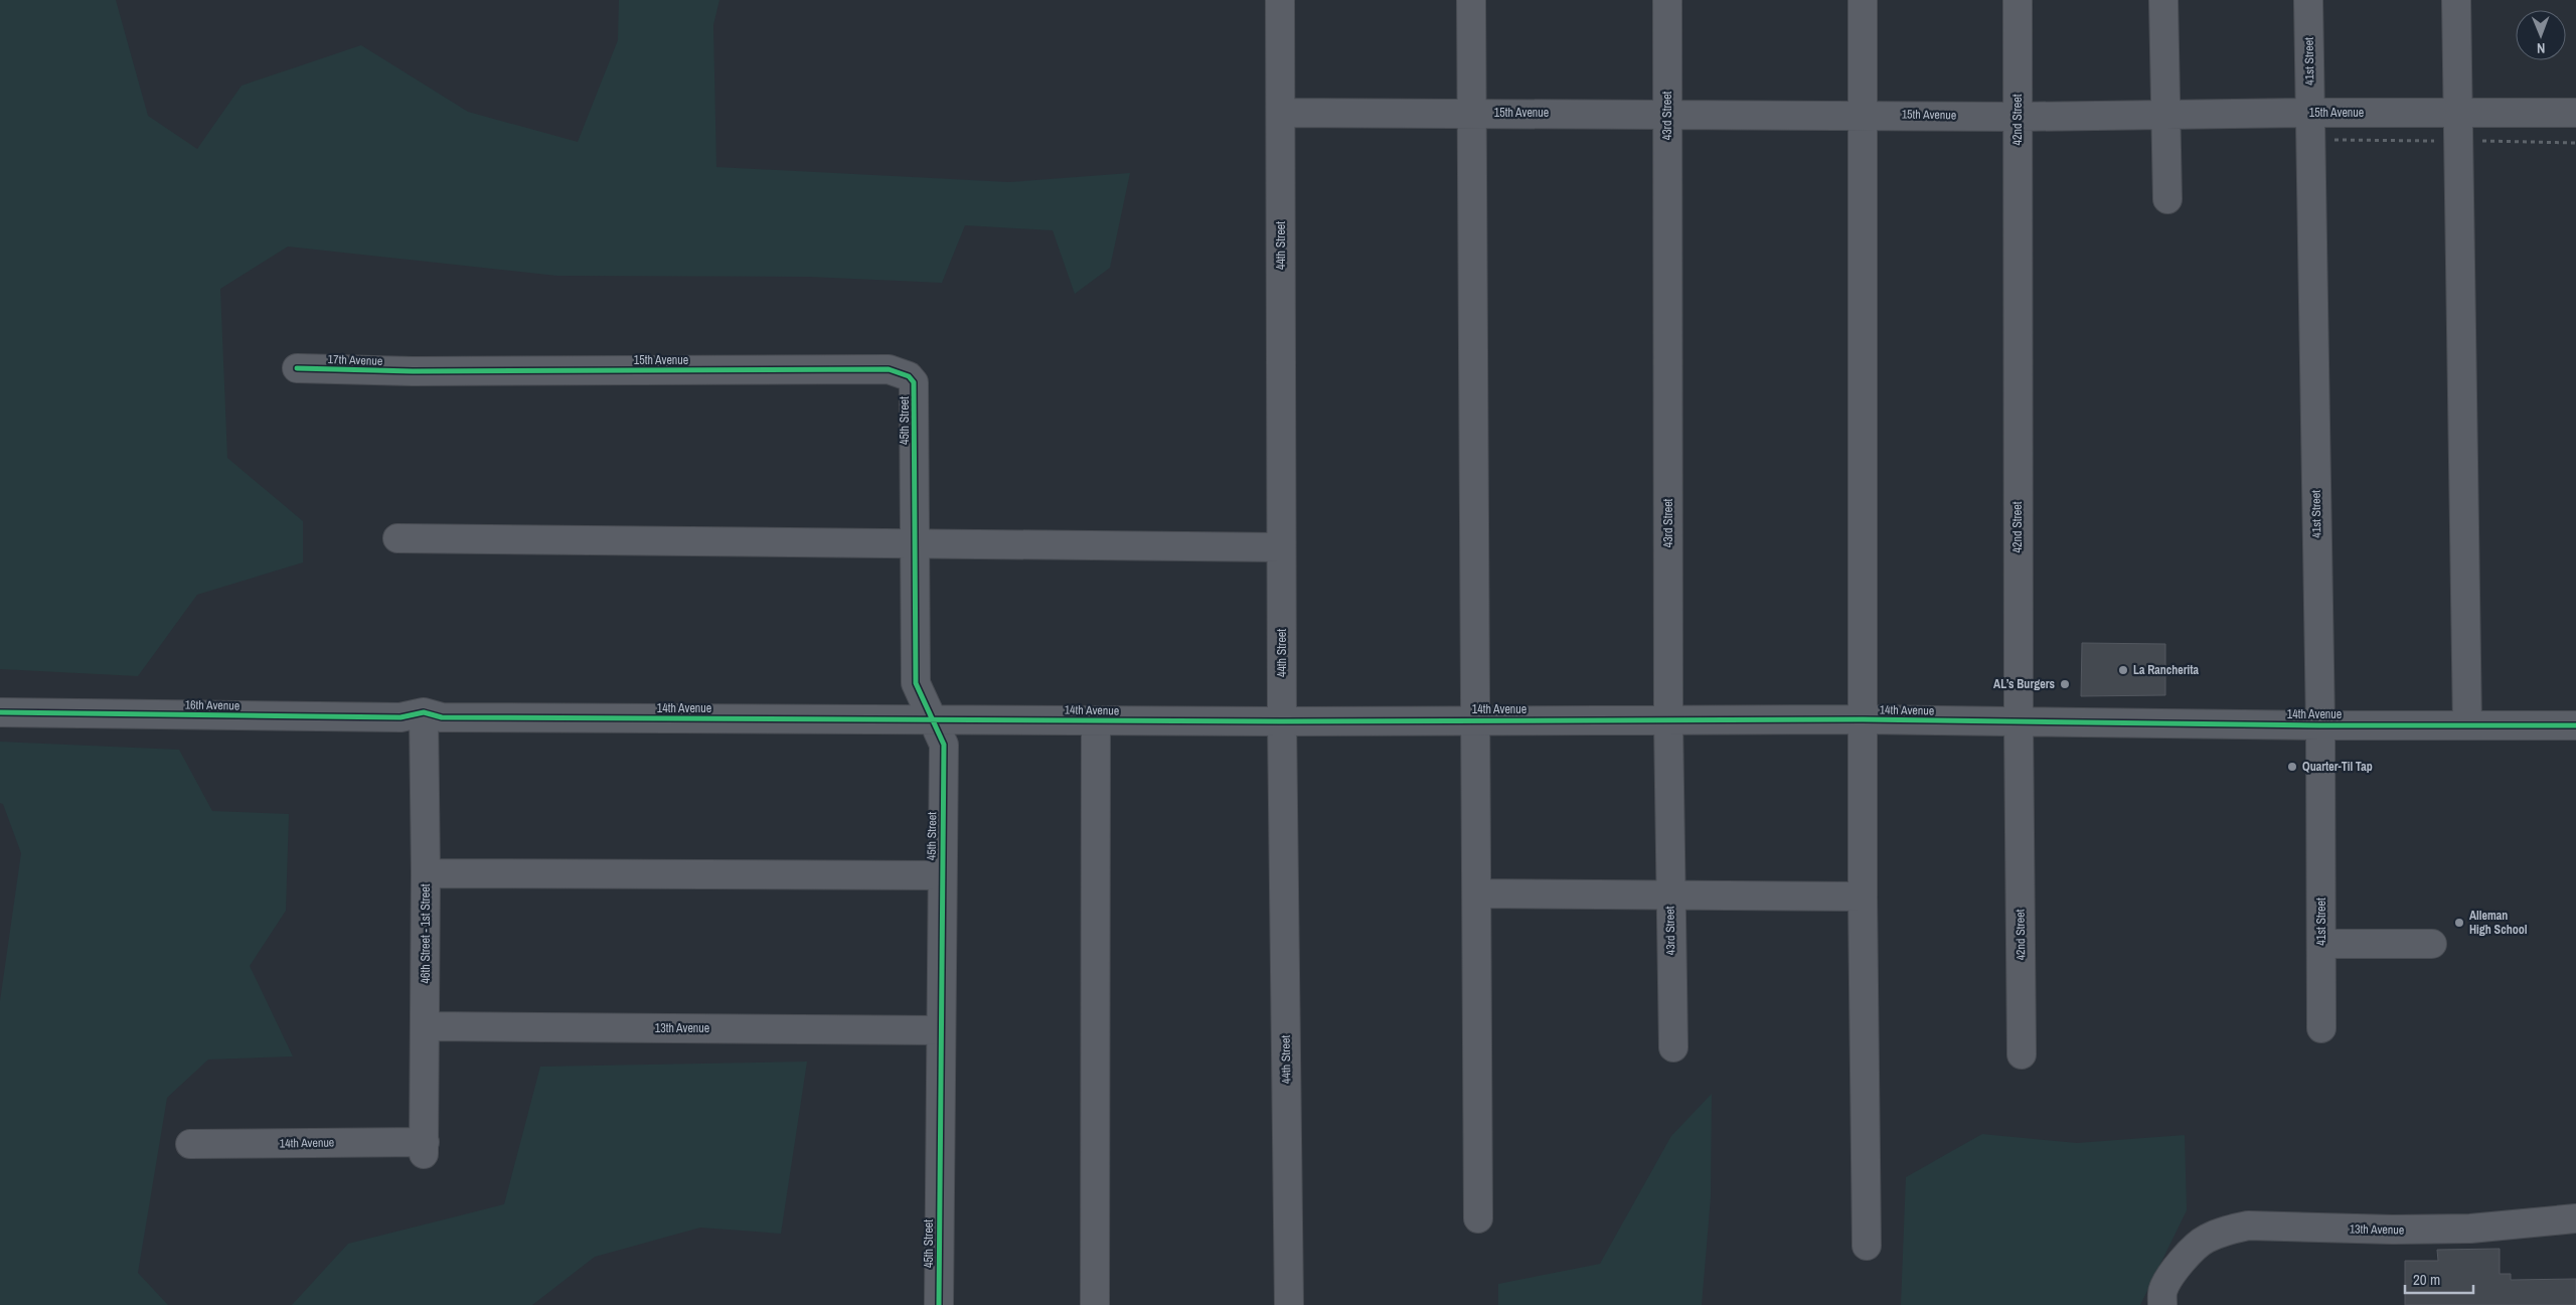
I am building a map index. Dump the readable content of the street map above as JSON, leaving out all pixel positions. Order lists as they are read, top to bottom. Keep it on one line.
{"streets":{"street":["41st Street","15th Avenue","43rd Street","42nd Street","44th Street","17th Avenue","45th Street","16th Avenue","14th Avenue","46th Street - 1st Street","13th Avenue"]},"crossings":[["41st Street","15th Avenue"],["41st Street","14th Avenue"],["15th Avenue","43rd Street"],["15th Avenue","42nd Street"],["15th Avenue","44th Street"],["15th Avenue","17th Avenue"],["15th Avenue","45th Street"],["43rd Street","14th Avenue"],["42nd Street","14th Avenue"],["44th Street","14th Avenue"],["45th Street","14th Avenue"],["45th Street","13th Avenue"],["16th Avenue","14th Avenue"],["16th Avenue","46th Street - 1st Street"],["14th Avenue","46th Street - 1st Street"],["46th Street - 1st Street","13th Avenue"]],"places":["La Rancherita","AL’s Burgers","Quarter-Til Tap","Alleman High School"],"scale_bar":"20 m","north":"bottom"}
